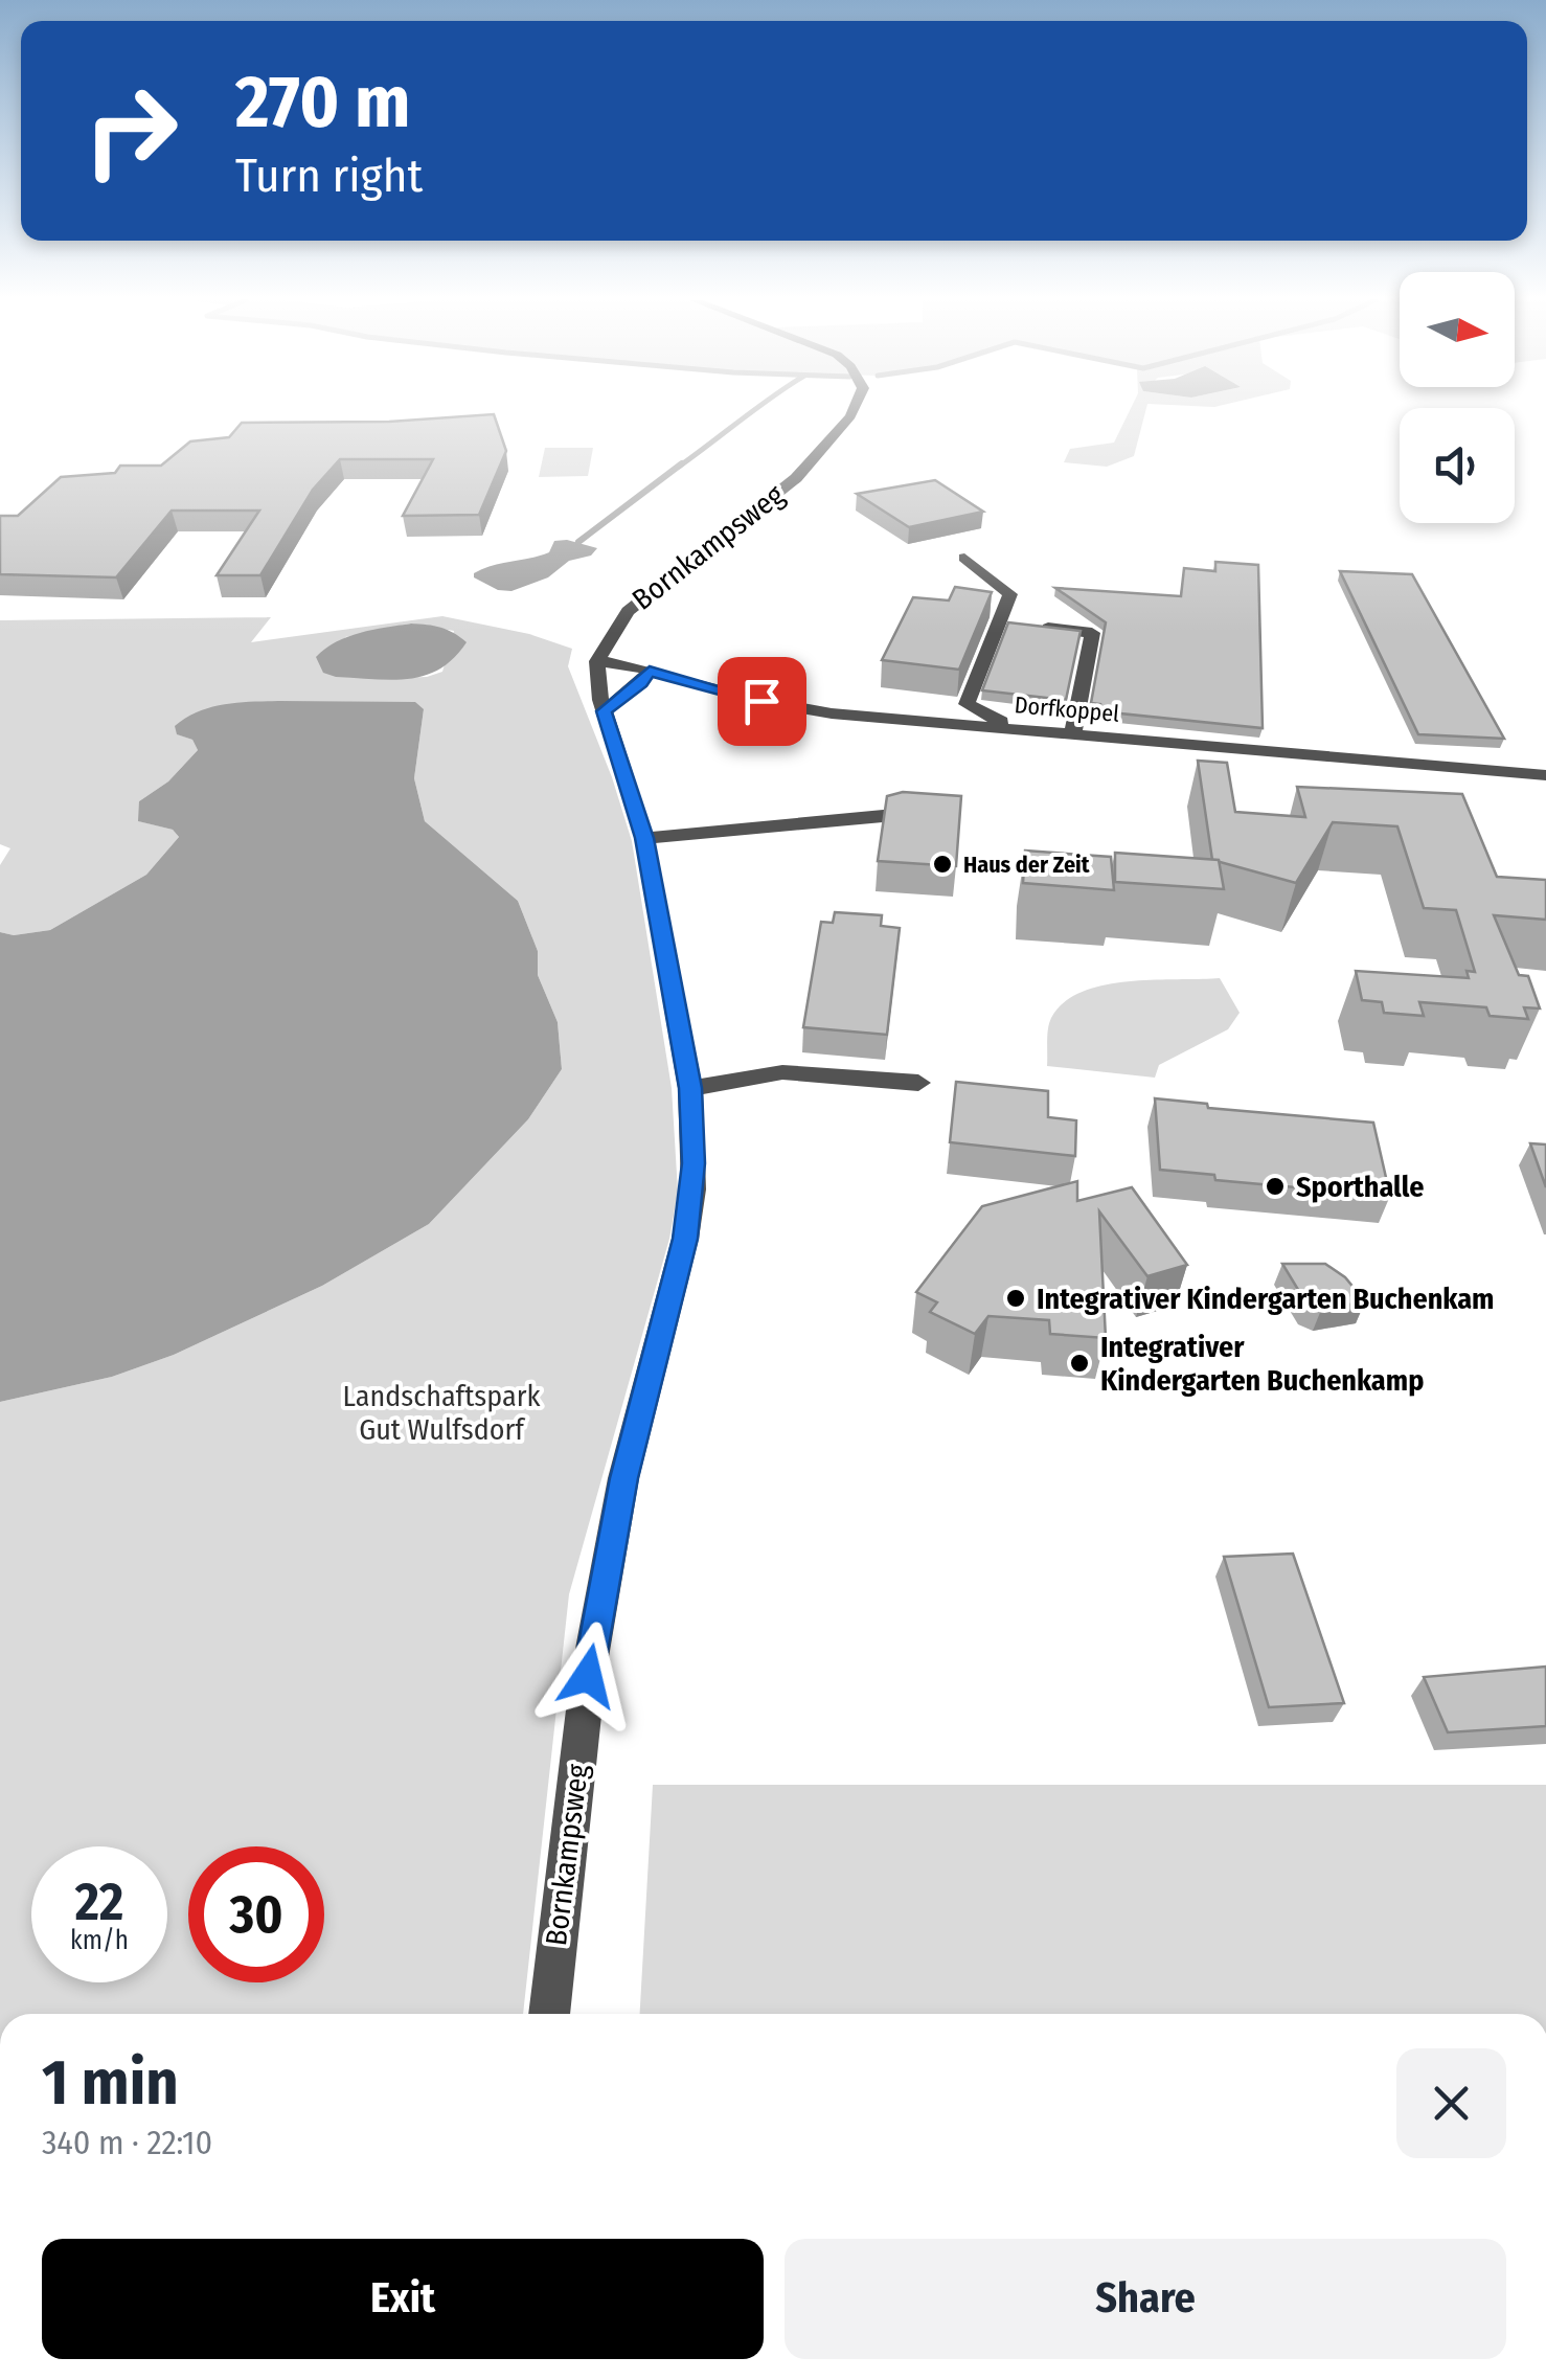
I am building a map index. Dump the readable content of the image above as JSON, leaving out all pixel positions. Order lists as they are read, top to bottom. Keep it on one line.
{"streets":{"street":["Bornkampsweg","Dorfkoppel"]},"crossings":[["Bornkampsweg","Dorfkoppel"]],"parks":["Landschaftspark Gut Wulfsdorf"],"places":["Haus der Zeit","Sporthalle","Integrativer Kindergarten Buchenkam","Integrativer Kindergarten Buchenkamp"],"north":"right","page":{"turn":["270 m","Turn right"],"speed":"22 km/h","limit":"30","heading":["1 min","340 m · 22:10"],"buttons":["Exit","Share"]}}
